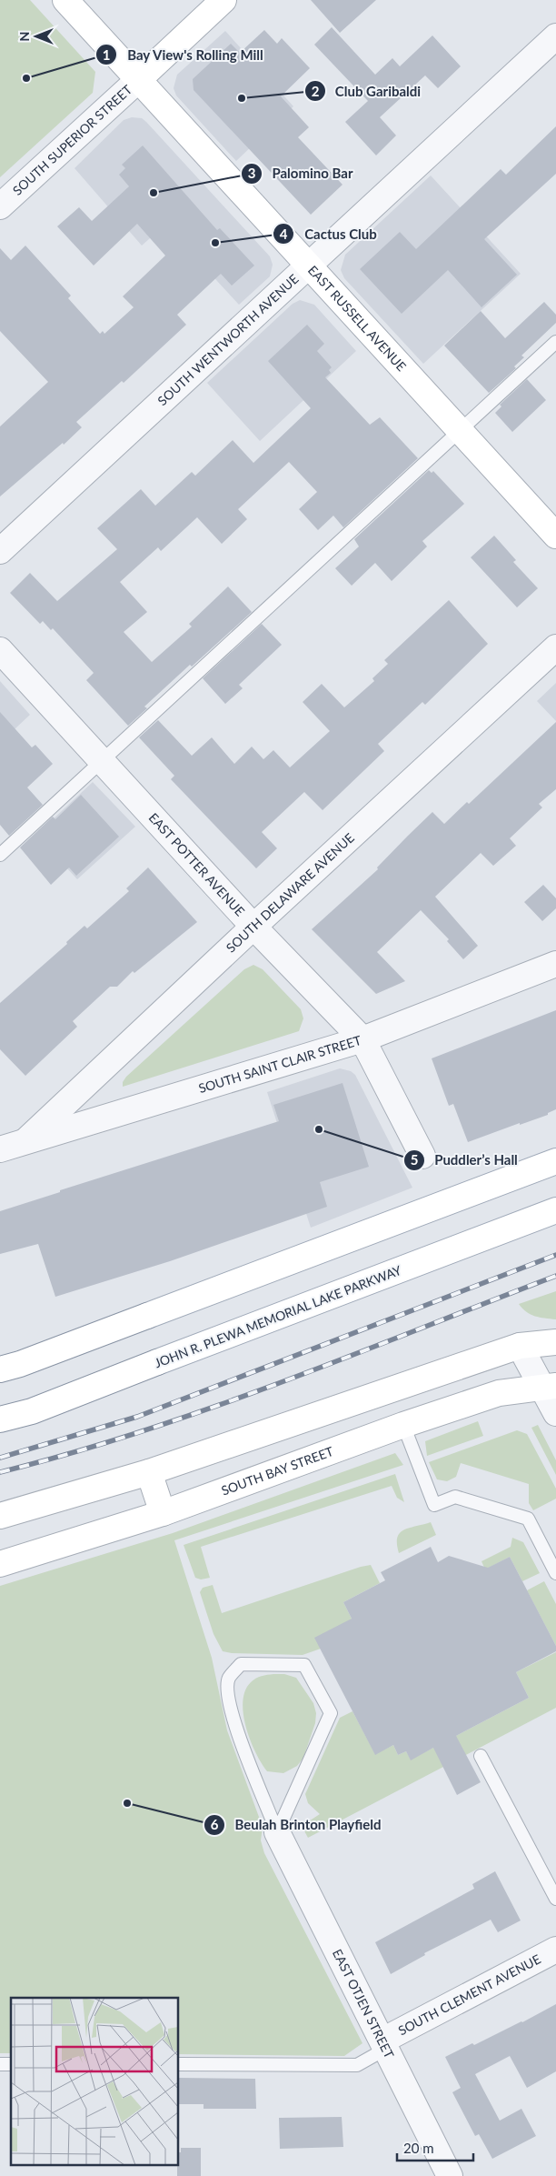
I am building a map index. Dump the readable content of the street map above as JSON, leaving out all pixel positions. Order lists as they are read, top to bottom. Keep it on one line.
{"streets":{"main road":["SOUTH SUPERIOR STREET","EAST RUSSELL AVENUE","JOHN R. PLEWA MEMORIAL LAKE PARKWAY","SOUTH BAY STREET"],"street":["SOUTH WENTWORTH AVENUE","EAST POTTER AVENUE","SOUTH DELAWARE AVENUE","SOUTH SAINT CLAIR STREET","SOUTH CLEMENT AVENUE","EAST OTJEN STREET"]},"crossings":[["SOUTH SUPERIOR STREET","EAST RUSSELL AVENUE"],["EAST RUSSELL AVENUE","SOUTH WENTWORTH AVENUE"],["EAST POTTER AVENUE","SOUTH DELAWARE AVENUE"],["EAST POTTER AVENUE","SOUTH SAINT CLAIR STREET"],["SOUTH DELAWARE AVENUE","SOUTH SAINT CLAIR STREET"],["SOUTH CLEMENT AVENUE","EAST OTJEN STREET"]],"places":["Bay View's Rolling Mill","Club Garibaldi","Palomino Bar","Cactus Club","Puddler’s Hall","Beulah Brinton Playfield"],"scale_bar":"20 m","north":"left"}
